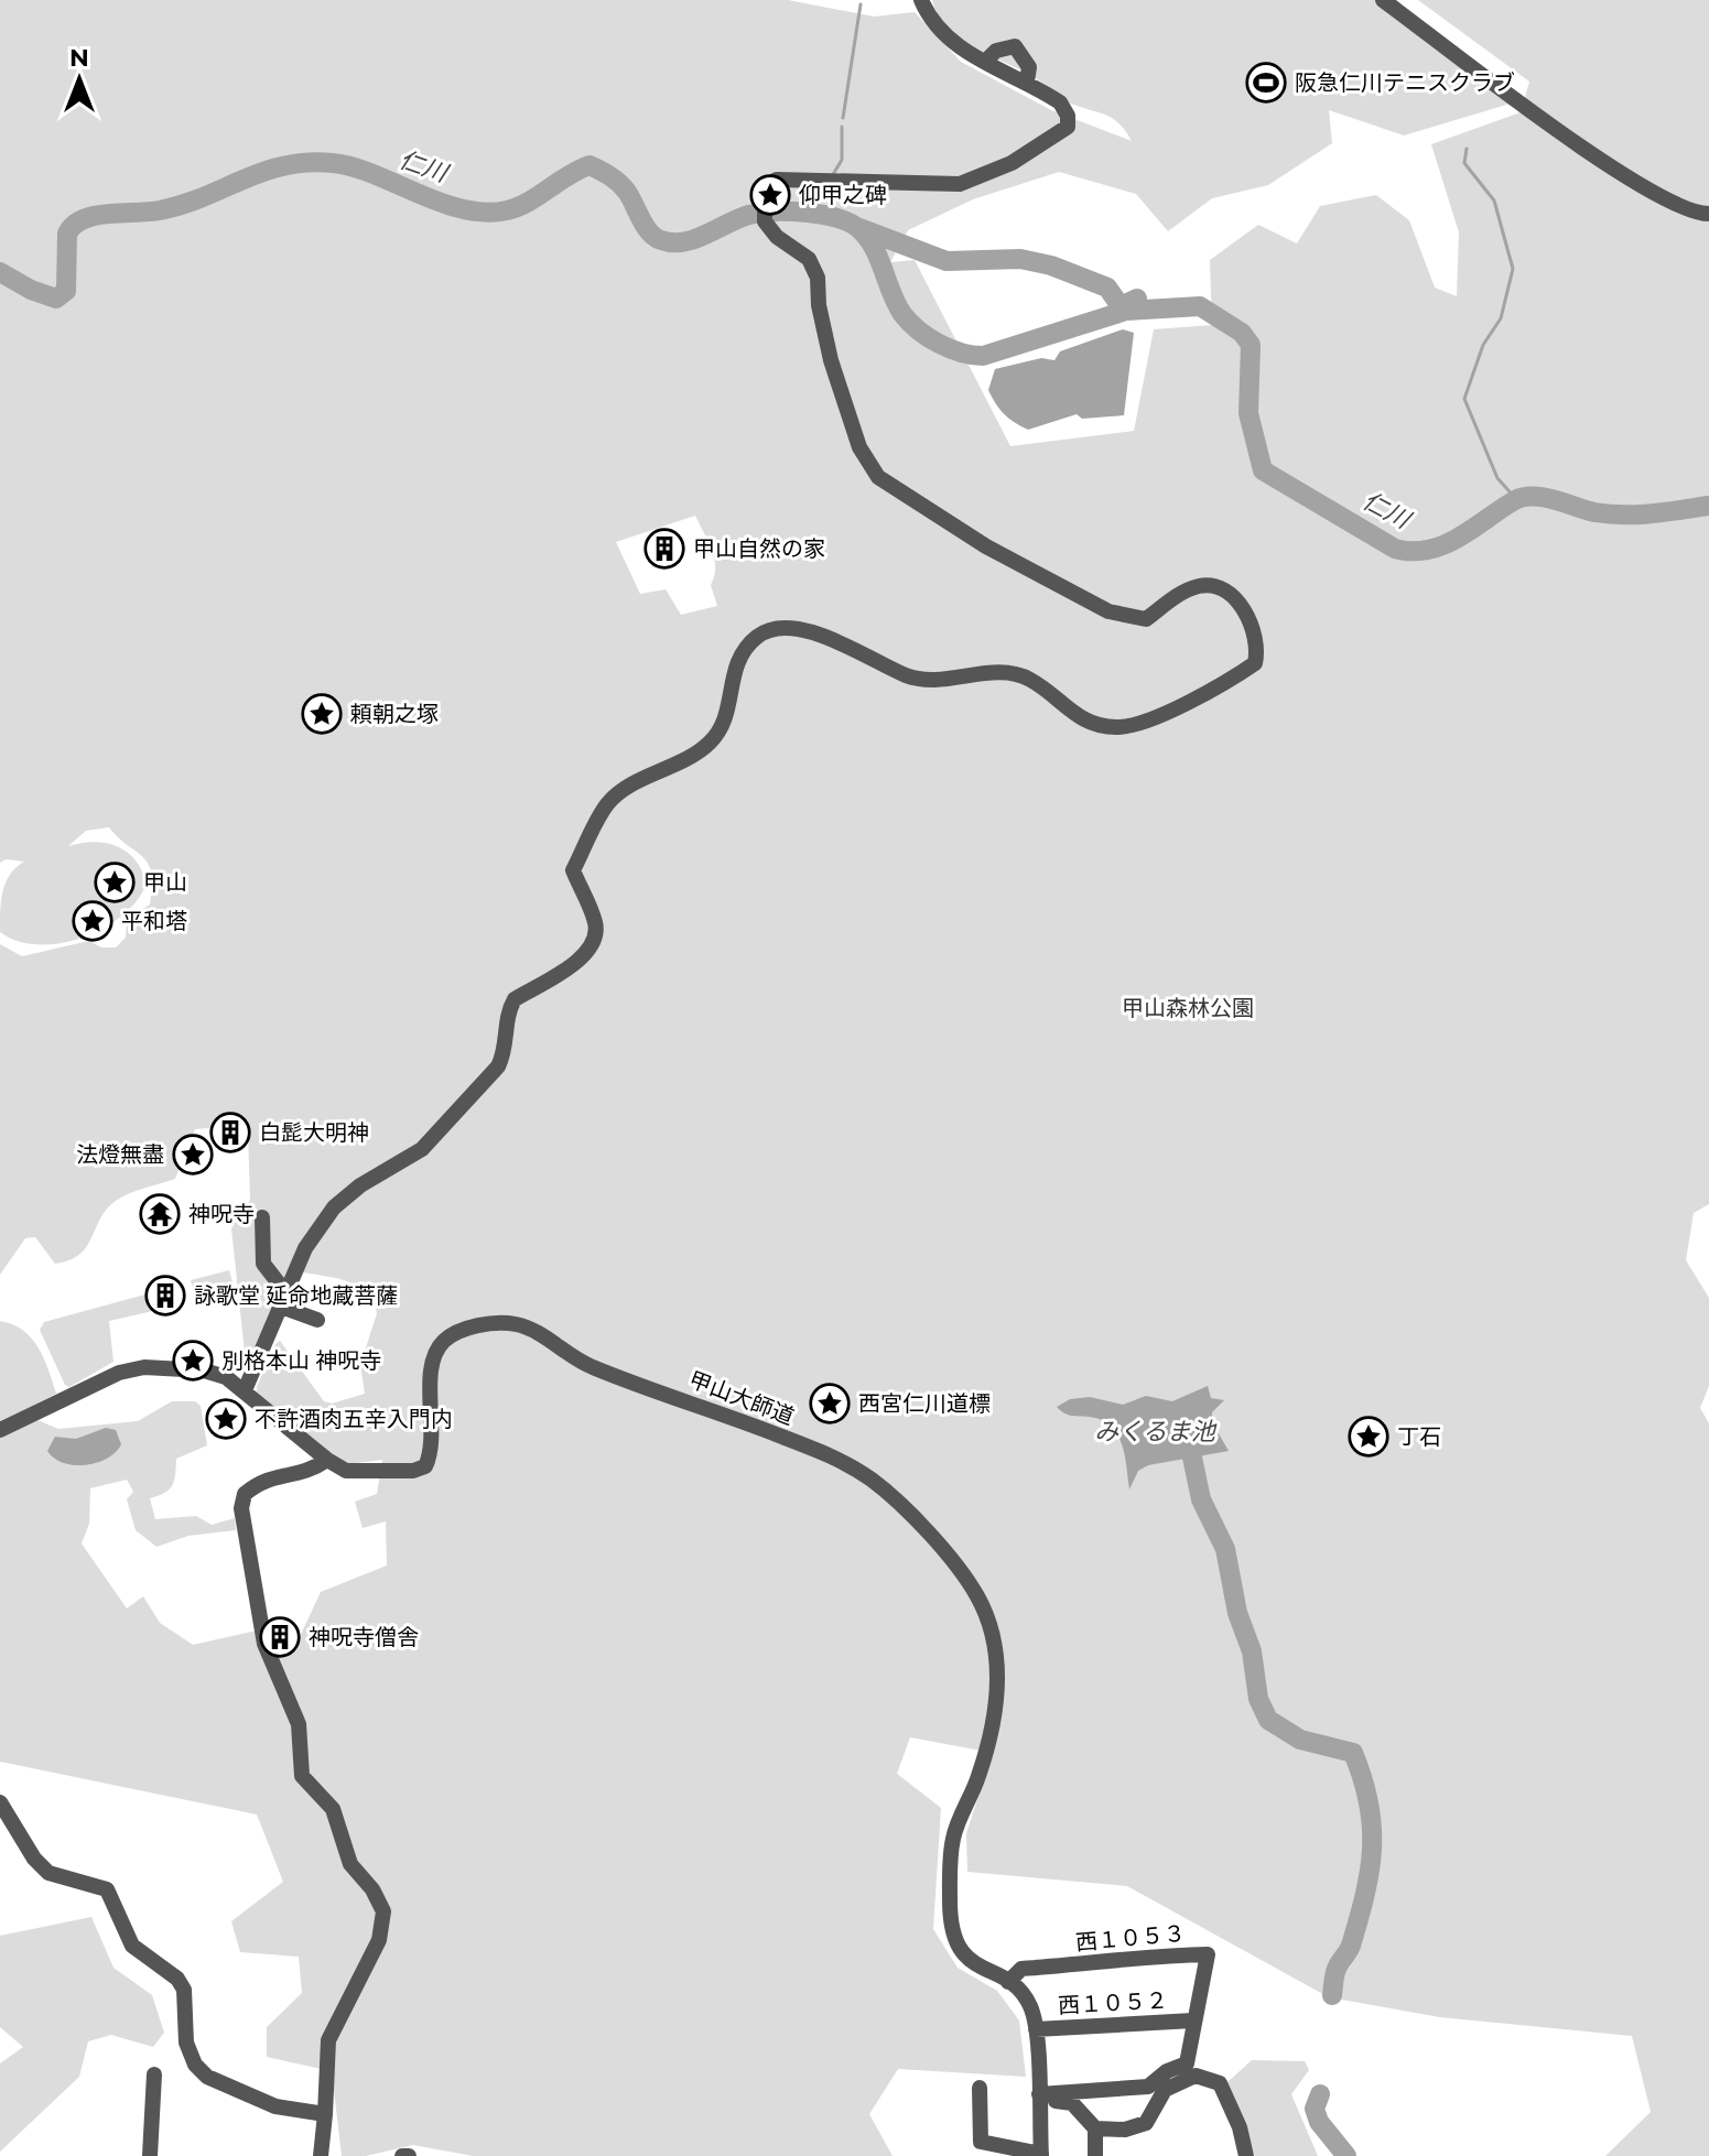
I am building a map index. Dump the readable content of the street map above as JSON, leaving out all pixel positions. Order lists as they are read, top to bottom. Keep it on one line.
{"streets":{"street":["甲山大師道","西１０５３","西１０５２"]},"crossings":[["甲山大師道","西１０５３"],["甲山大師道","西１０５２"],["西１０５３","西１０５２"]],"water":["仁川","みくるま池"],"parks":["甲山森林公園"],"places":{"sports":["阪急仁川テニスクラブ"],"place":["仰甲之碑","頼朝之塚","甲山","平和塔","法燈無盡","別格本山 神呪寺","西宮仁川道標","不許酒肉五辛入門内","丁石"],"building":["甲山自然の家","白髭大明神","詠歌堂 延命地蔵菩薩","神呪寺僧舎"],"temple":["神呪寺"]},"north":"top"}
